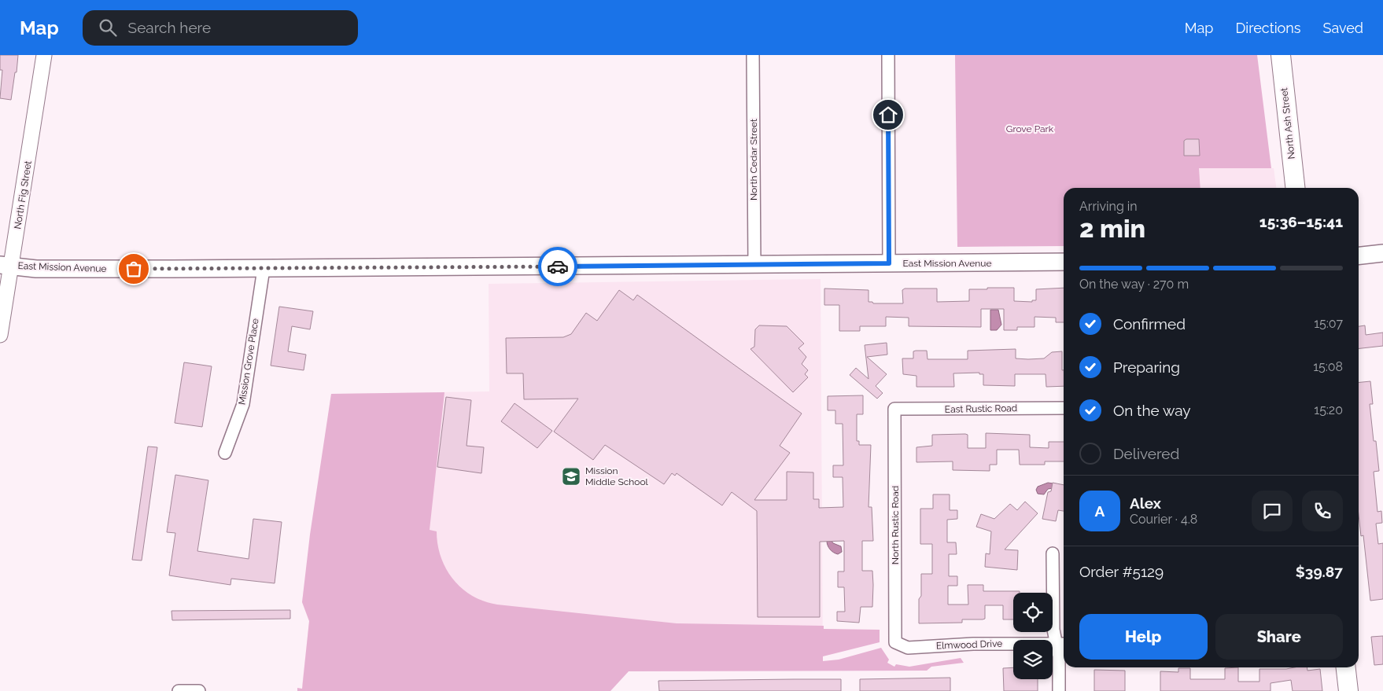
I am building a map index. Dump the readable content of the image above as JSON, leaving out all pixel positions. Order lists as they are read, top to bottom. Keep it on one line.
{"streets":{"main road":["North Ash Street","East Mission Avenue"],"street":["North Cedar Street","North Fig Street","Mission Grove Place","East Rustic Road","North Rustic Road","Elmwood Drive"]},"crossings":[["North Cedar Street","East Mission Avenue"],["North Fig Street","East Mission Avenue"],["East Mission Avenue","Mission Grove Place"],["East Rustic Road","North Rustic Road"],["North Rustic Road","Elmwood Drive"]],"parks":["Grove Park"],"places":{"school or university":["Mission Middle School"]},"page":{"header":"Map","search":"Search here","nav":["Map","Directions","Saved"],"heading":["2 min","Arriving in","15:36–15:41"],"panel":["Alex","Courier · 4.8","Order #5129","$39.87"],"bar":"On the way · 270 m","list":[["Confirmed","15:07"],["Preparing","15:08"],["On the way","15:20"],"Delivered"],"round":"A","buttons":["Help","Share"]}}
